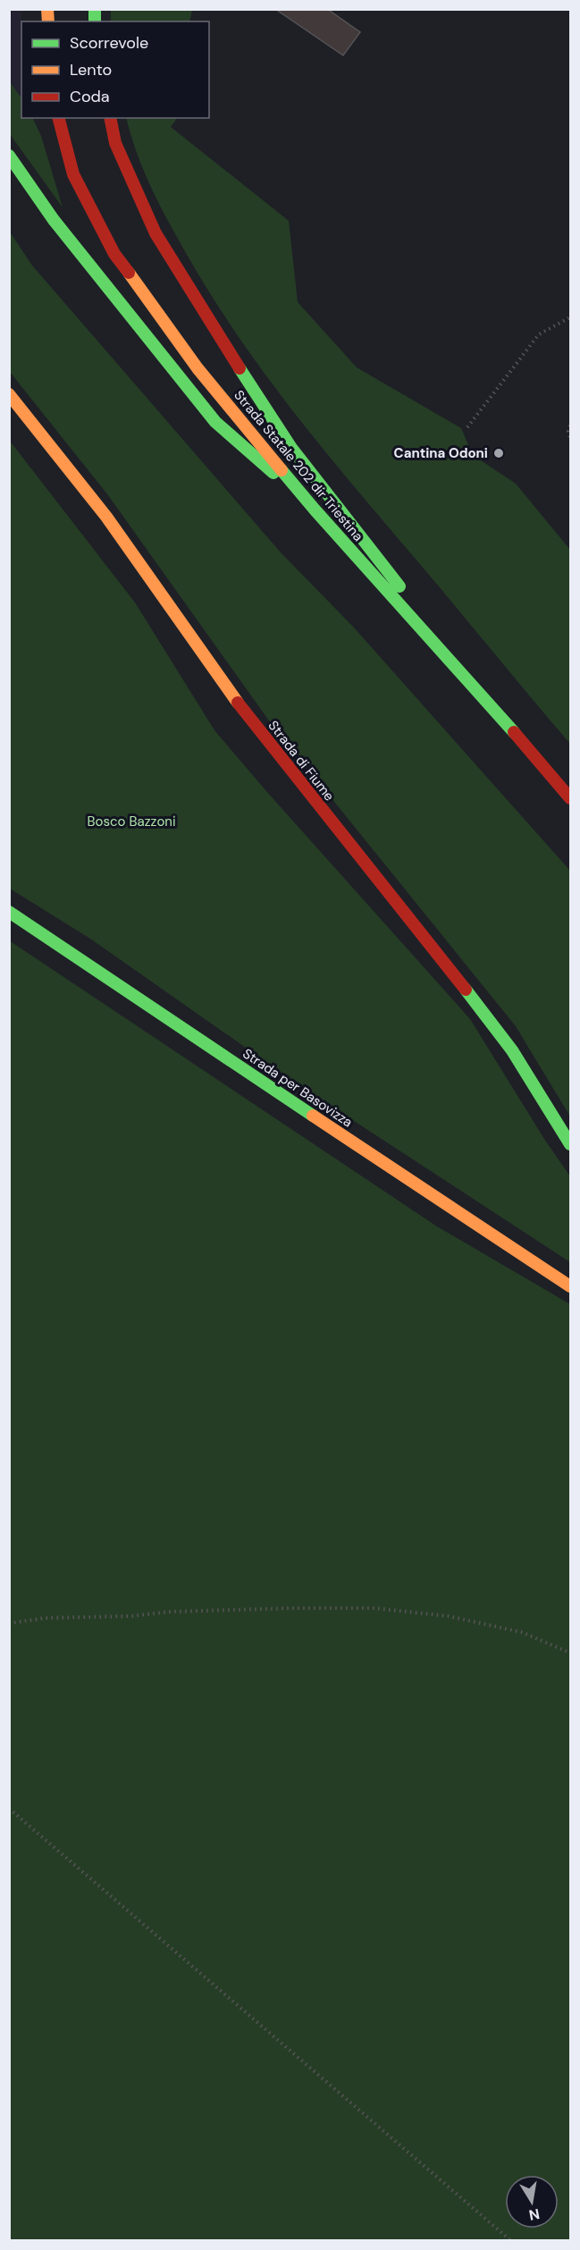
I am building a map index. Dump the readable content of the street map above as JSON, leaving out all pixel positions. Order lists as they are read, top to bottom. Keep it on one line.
{"streets":{"main road":["Strada Statale 202 dir Triestina","Strada di Fiume","Strada per Basovizza"]},"parks":["Bosco Bazzoni"],"places":["Cantina Odoni"],"legend":["Scorrevole","Lento","Coda"],"north":"bottom"}
